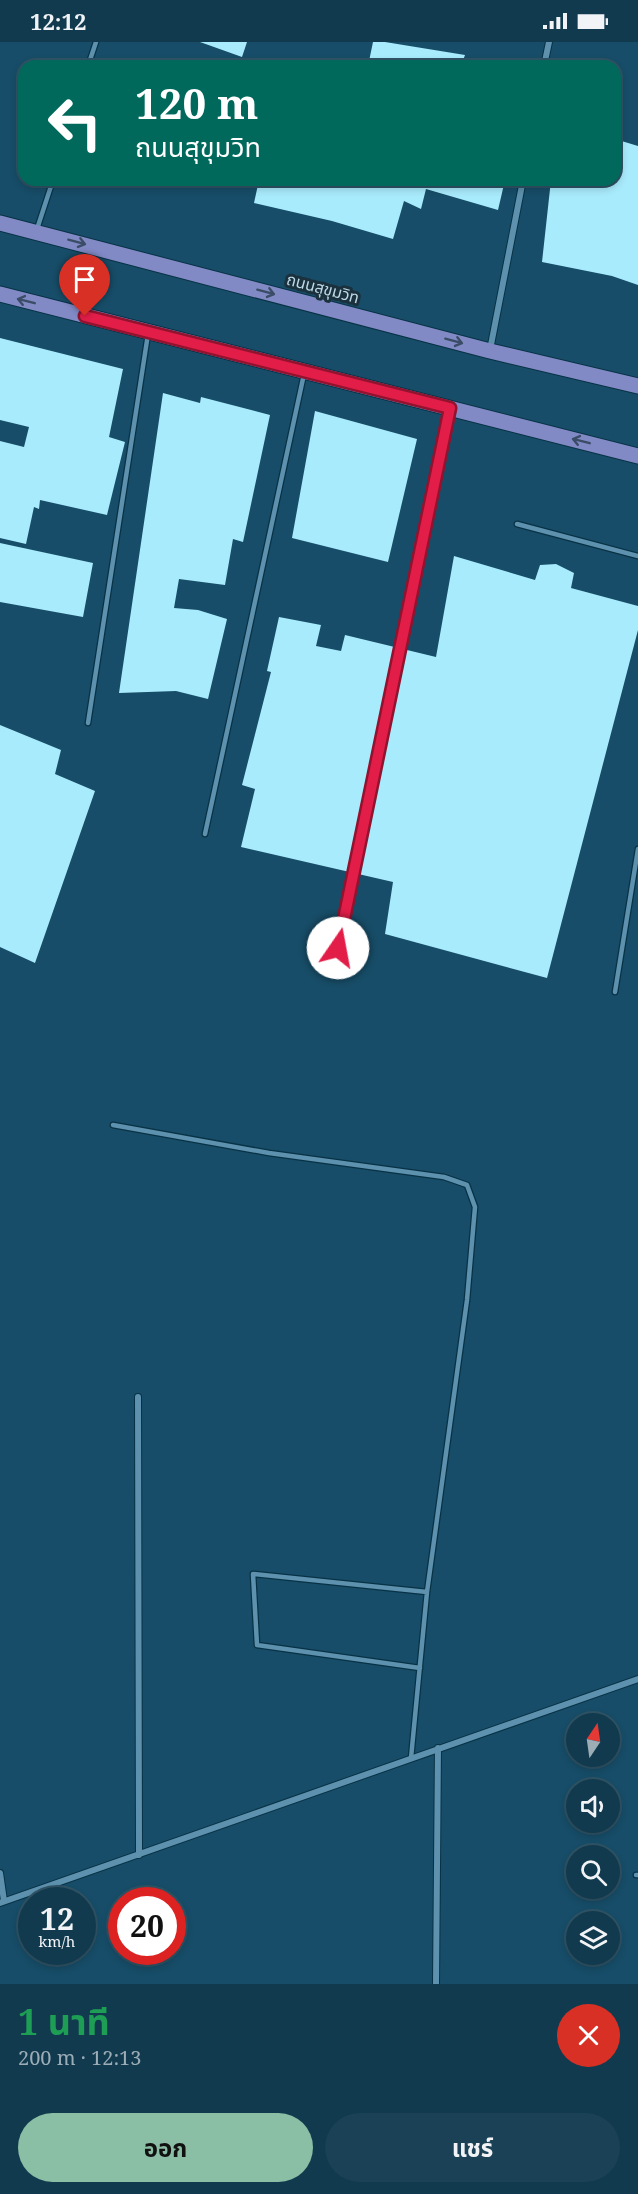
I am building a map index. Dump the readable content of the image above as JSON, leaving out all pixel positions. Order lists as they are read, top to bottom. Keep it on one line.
{"streets":{"main road":["ถนนสุขุมวิท"]},"north":"top","page":{"status":"12:12","turn":["120 m","ถนนสุขุมวิท"],"speed":"12 km/h","limit":"20","heading":["1 นาที","200 m · 12:13"],"buttons":["ออก","แชร์"]}}
